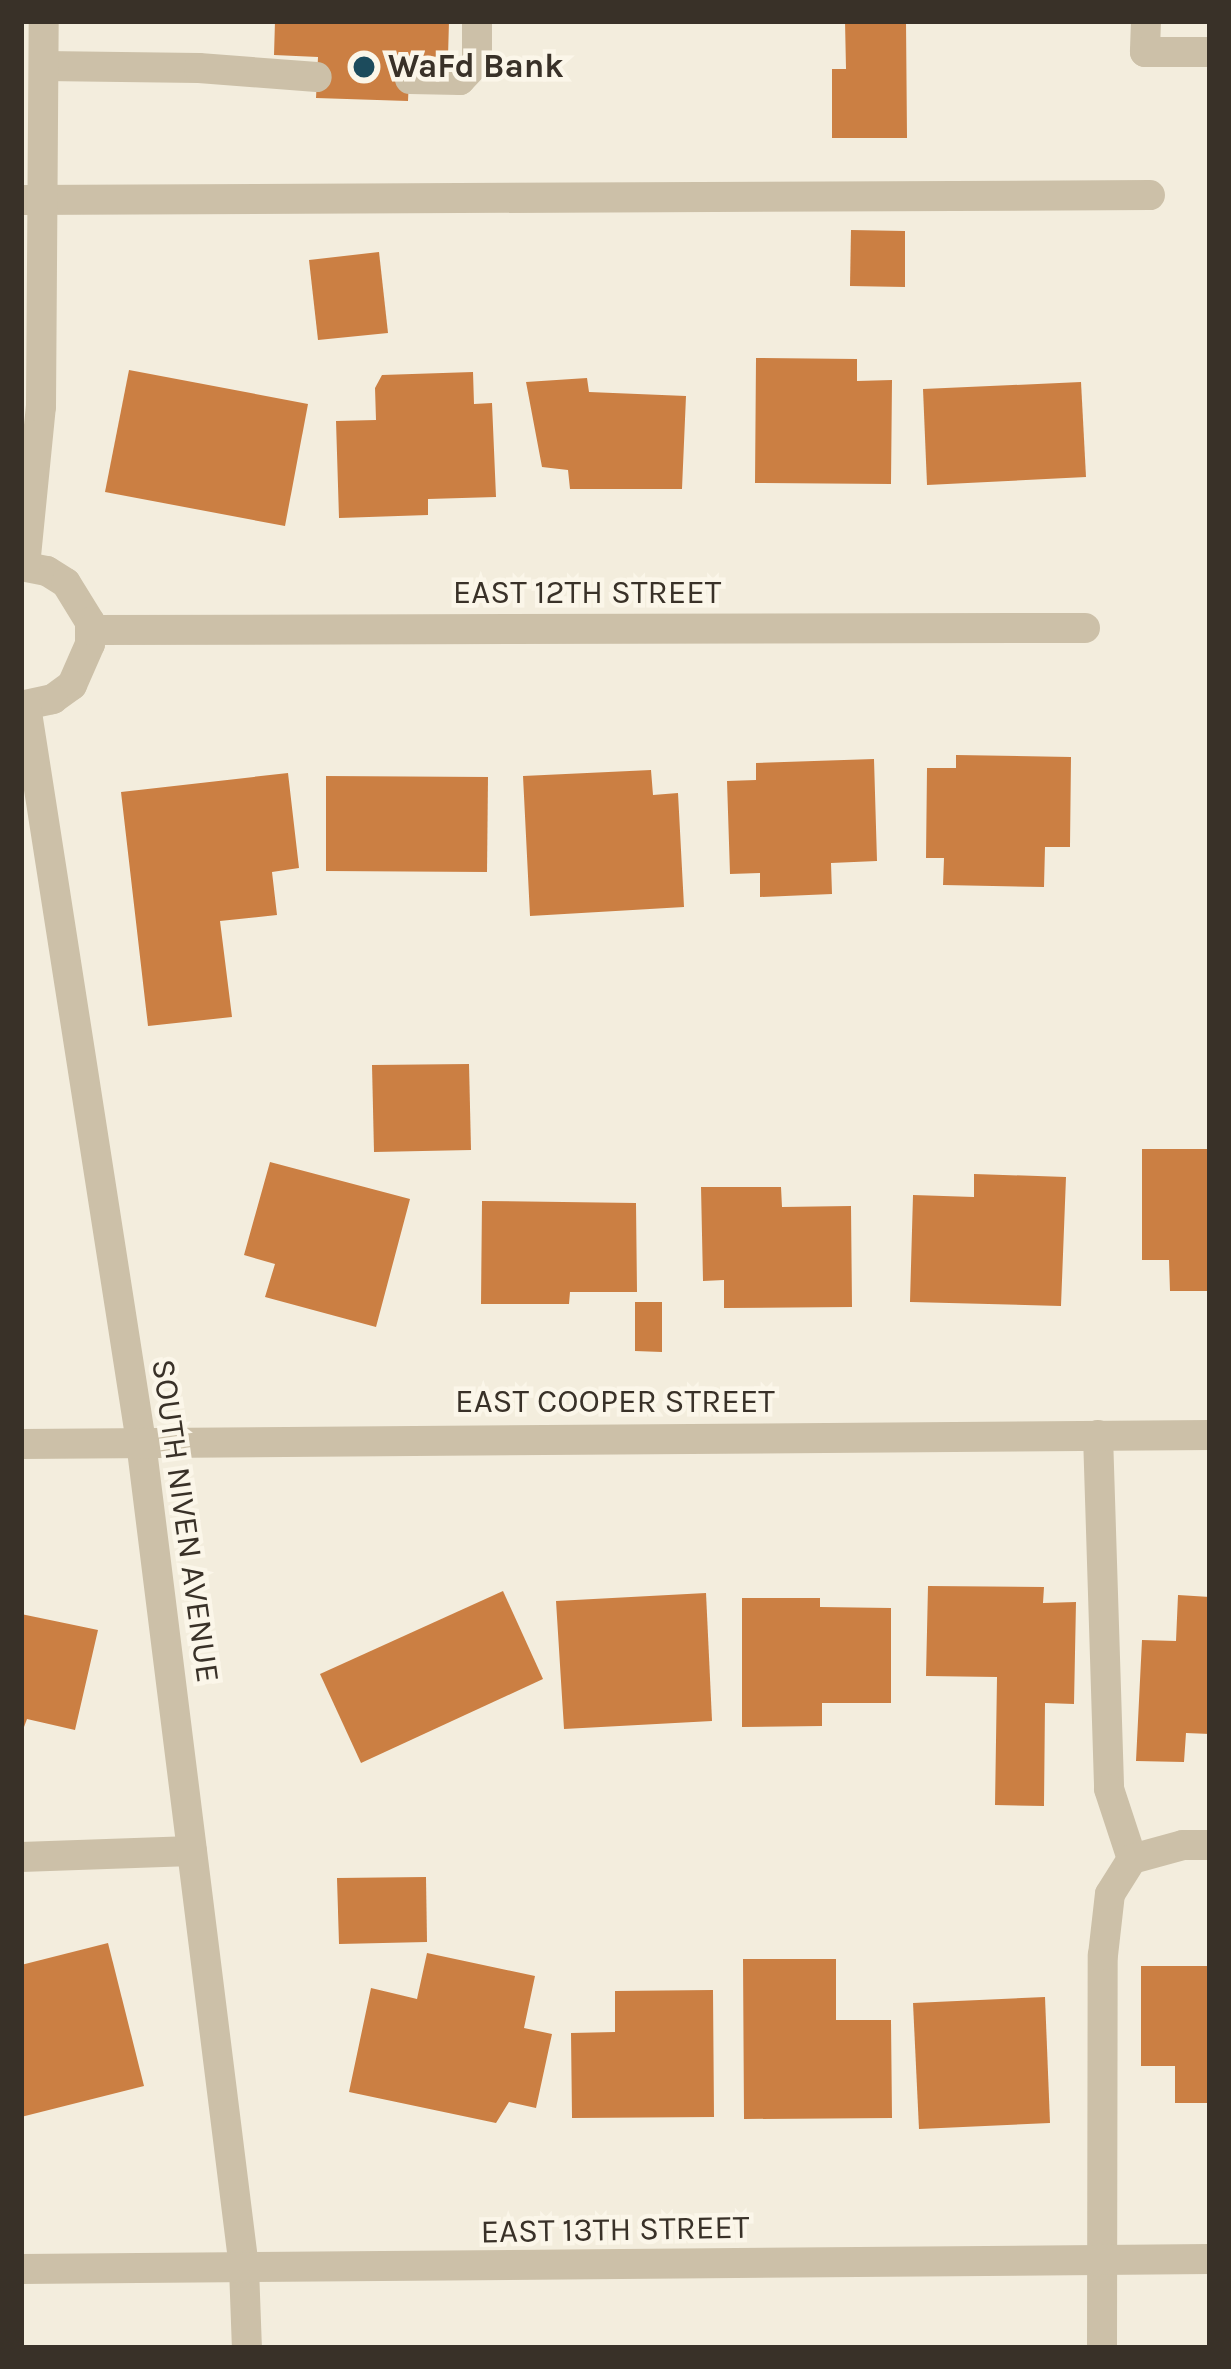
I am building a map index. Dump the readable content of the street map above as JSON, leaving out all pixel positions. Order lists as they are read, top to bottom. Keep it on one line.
{"streets":{"street":["EAST 12TH STREET","EAST COOPER STREET","SOUTH NIVEN AVENUE","EAST 13TH STREET"]},"crossings":[["EAST COOPER STREET","SOUTH NIVEN AVENUE"],["SOUTH NIVEN AVENUE","EAST 13TH STREET"]],"places":["WaFd Bank"]}
